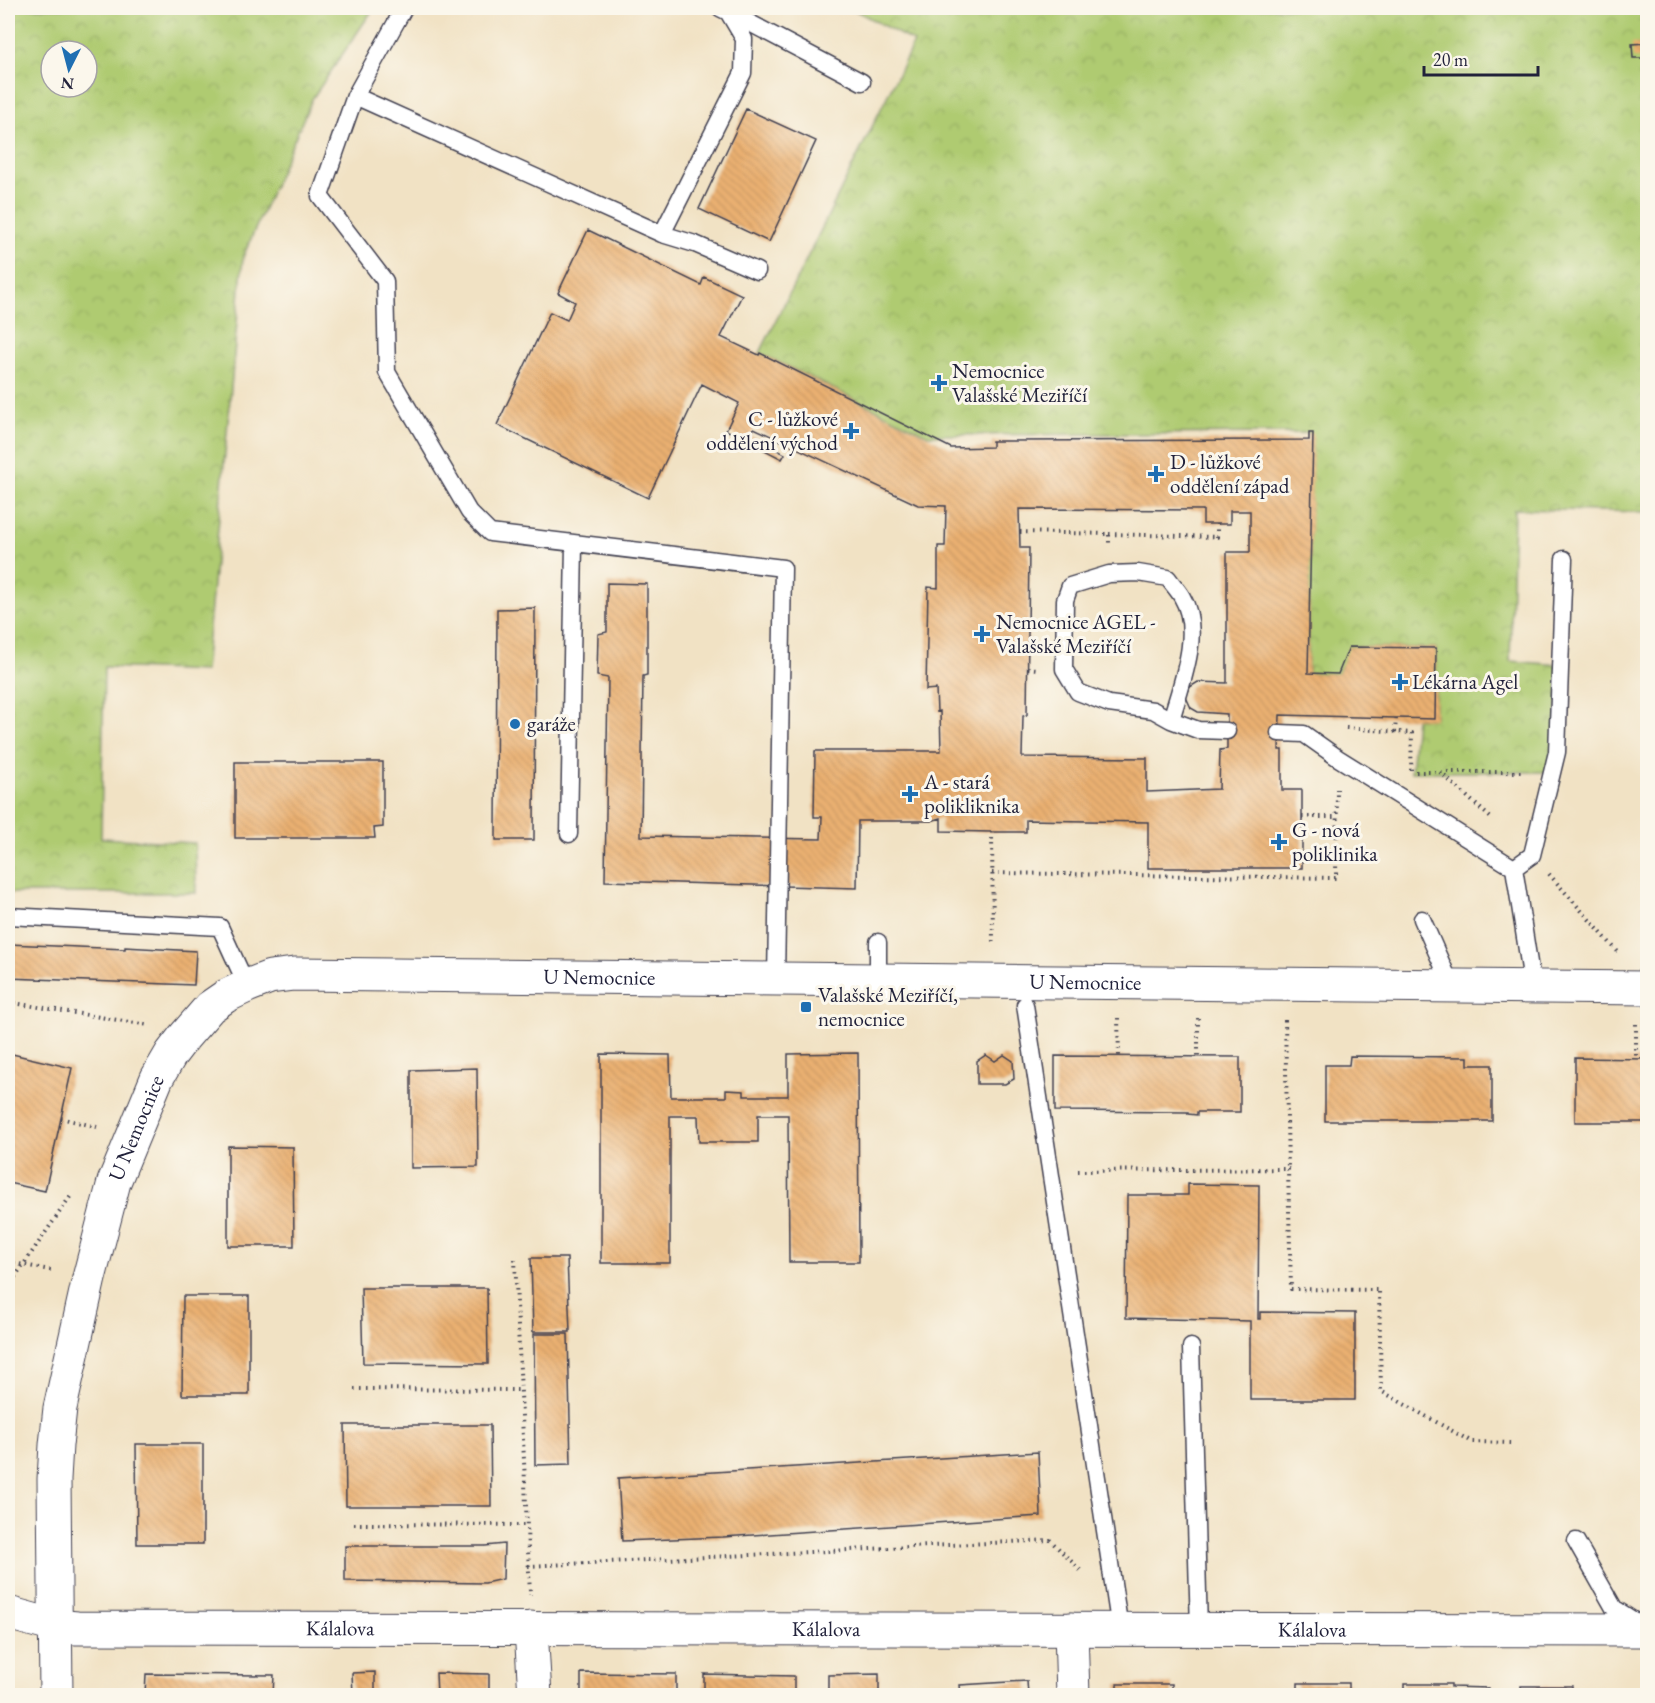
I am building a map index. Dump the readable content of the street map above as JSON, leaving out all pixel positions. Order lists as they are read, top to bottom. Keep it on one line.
{"streets":{"street":["U Nemocnice","Kálalova"]},"crossings":[["U Nemocnice","Kálalova"]],"places":{"health":["Nemocnice Valašské Meziříčí","C - lůžkové oddělení východ","D - lůžkové oddělení západ","Nemocnice AGEL - Valašské Meziříčí","Lékárna Agel","A - stará polikliknika","G - nová poliklinika"],"other":["garáže"],"transit":["Valašské Meziříčí, nemocnice"]},"scale_bar":"20 m","north":"bottom"}
